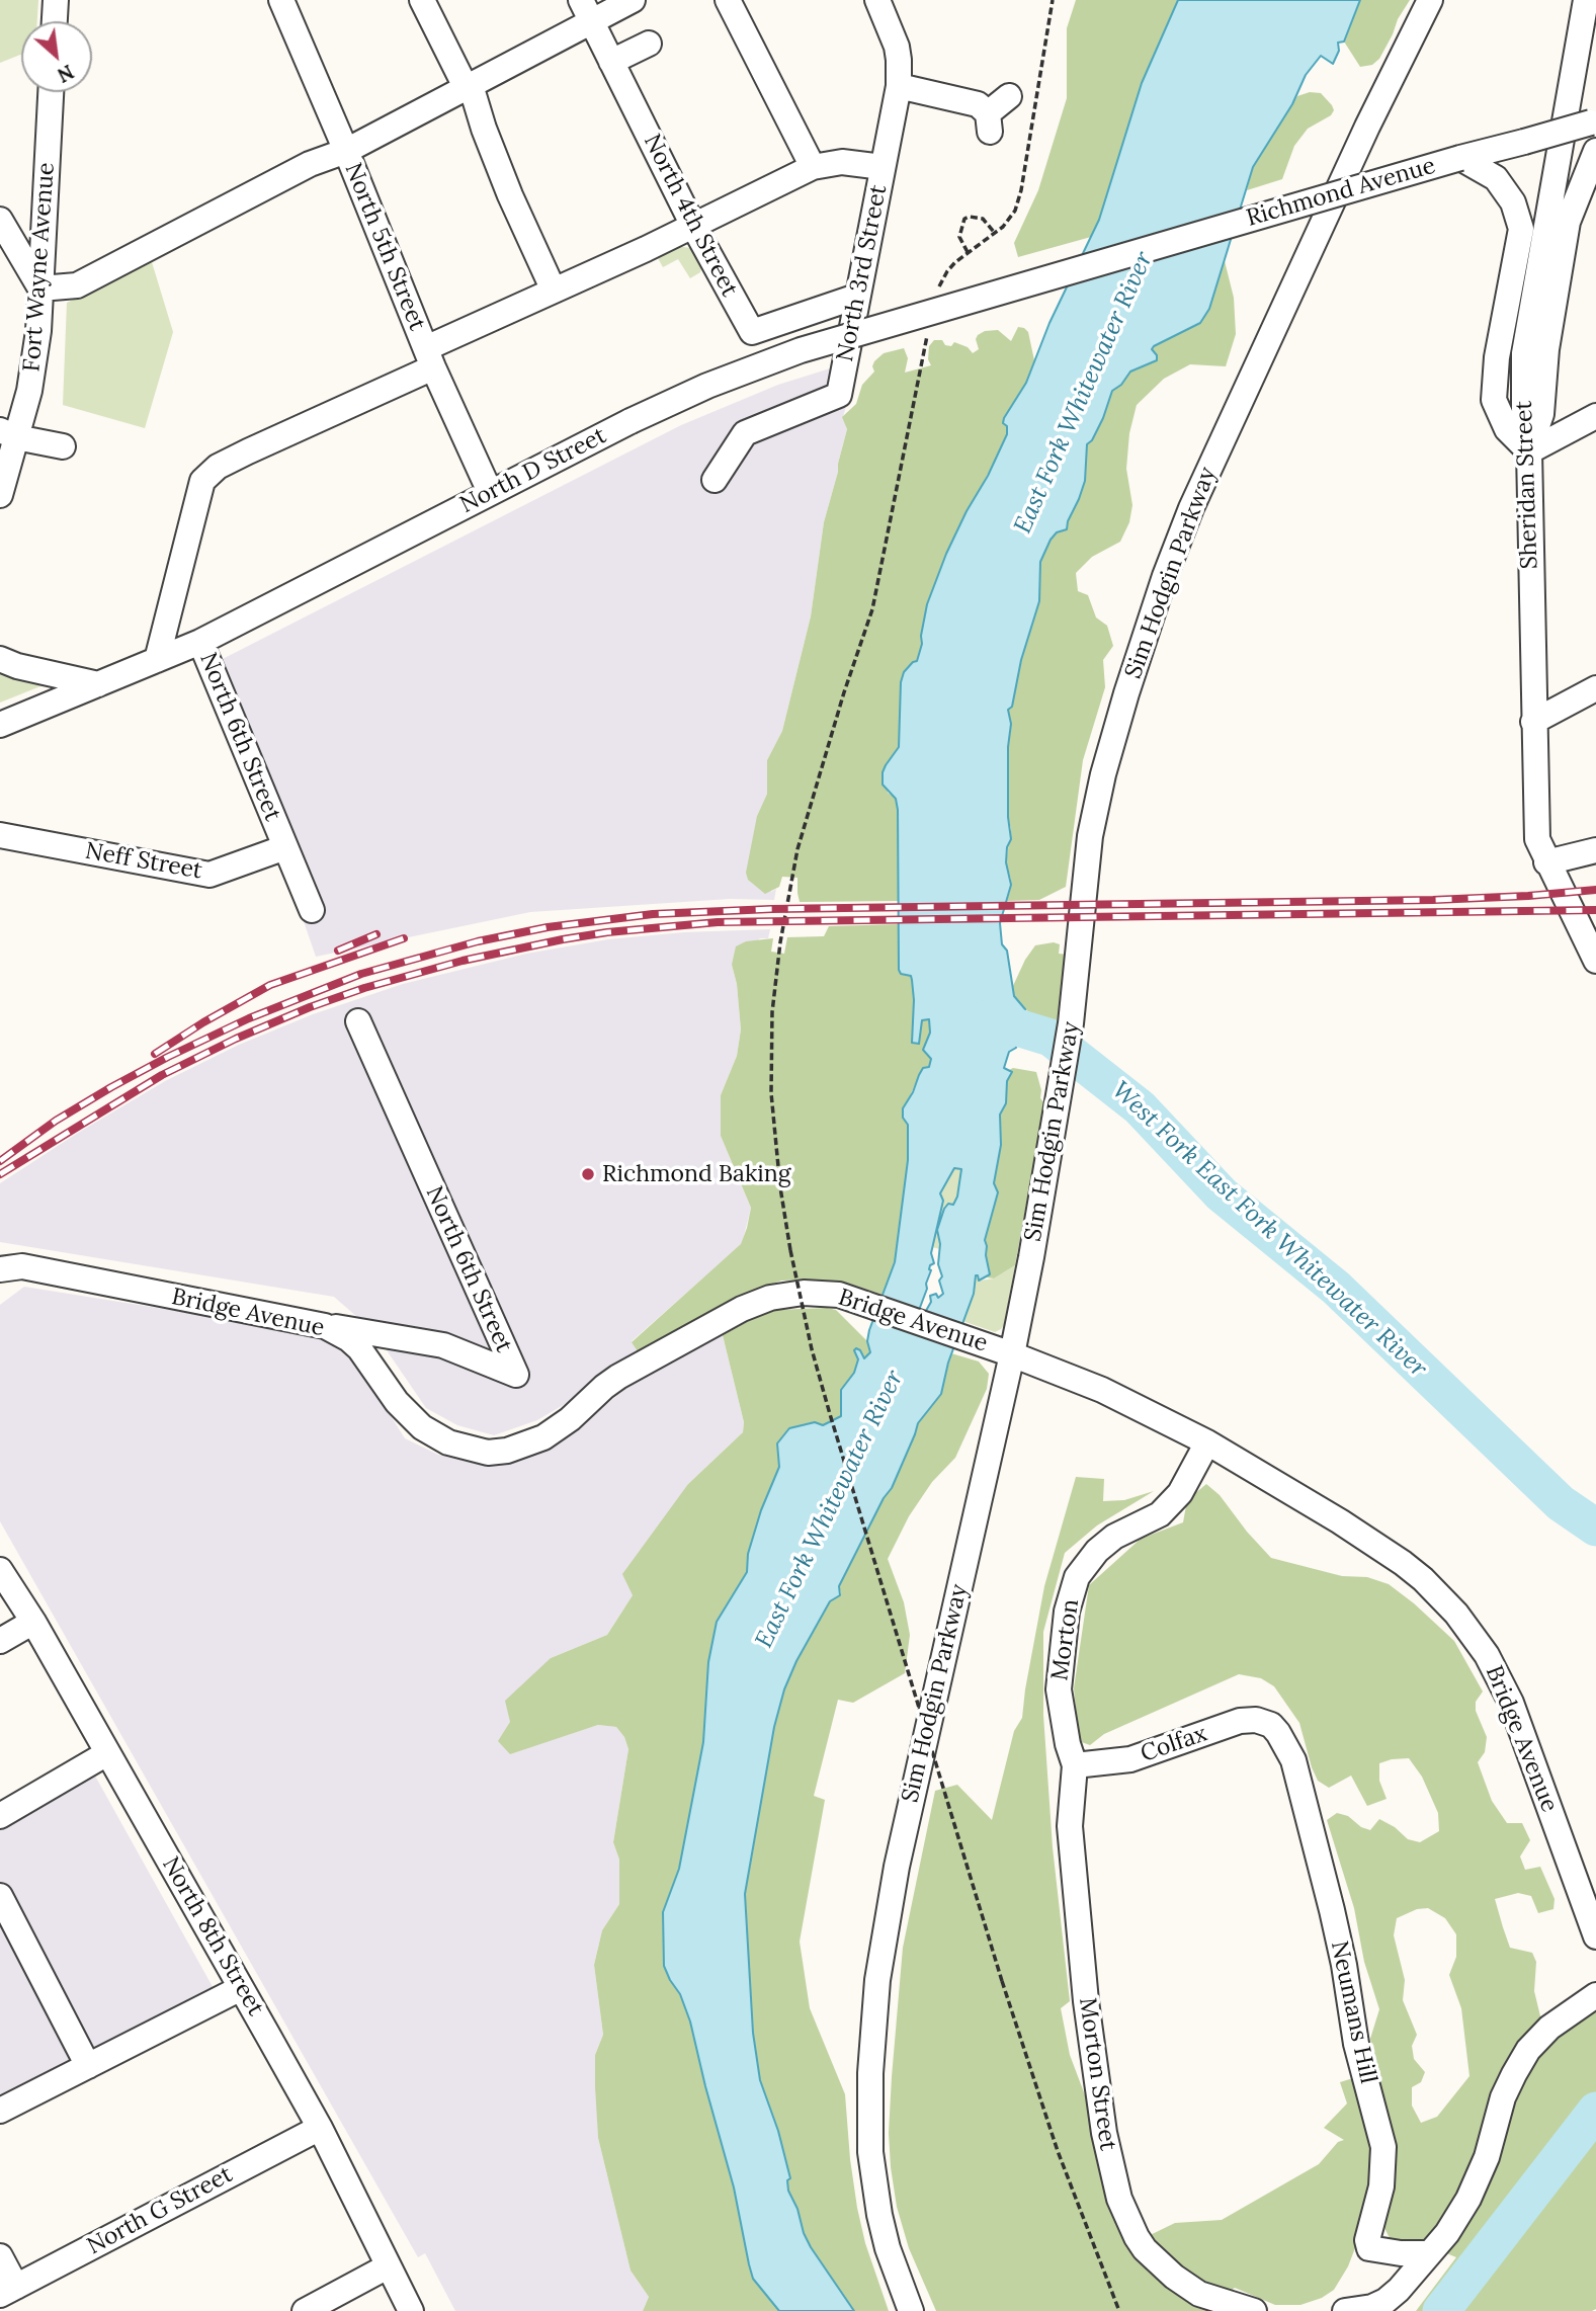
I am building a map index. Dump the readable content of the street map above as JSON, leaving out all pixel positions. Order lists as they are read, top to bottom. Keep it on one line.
{"streets":{"street":["Richmond Avenue","North 4th Street","North 5th Street","Fort Wayne Avenue","North 3rd Street","North D Street","Sheridan Street","Sim Hodgin Parkway","North 6th Street","Neff Street","Bridge Avenue","Morton","Colfax","North 8th Street","Neumans Hill","Morton Street","North G Street"]},"crossings":[["Richmond Avenue","North D Street"],["North 4th Street","North 3rd Street"],["North 5th Street","North D Street"],["North D Street","North 6th Street"],["Sim Hodgin Parkway","Bridge Avenue"],["North 6th Street","Neff Street"],["North 6th Street","Bridge Avenue"],["Bridge Avenue","Morton"],["Morton","Colfax"],["Morton","Morton Street"],["Colfax","Neumans Hill"],["Colfax","Morton Street"],["North 8th Street","North G Street"]],"water":["East Fork Whitewater River","West Fork East Fork Whitewater River"],"places":["Richmond Baking"],"north":"bottom right"}
